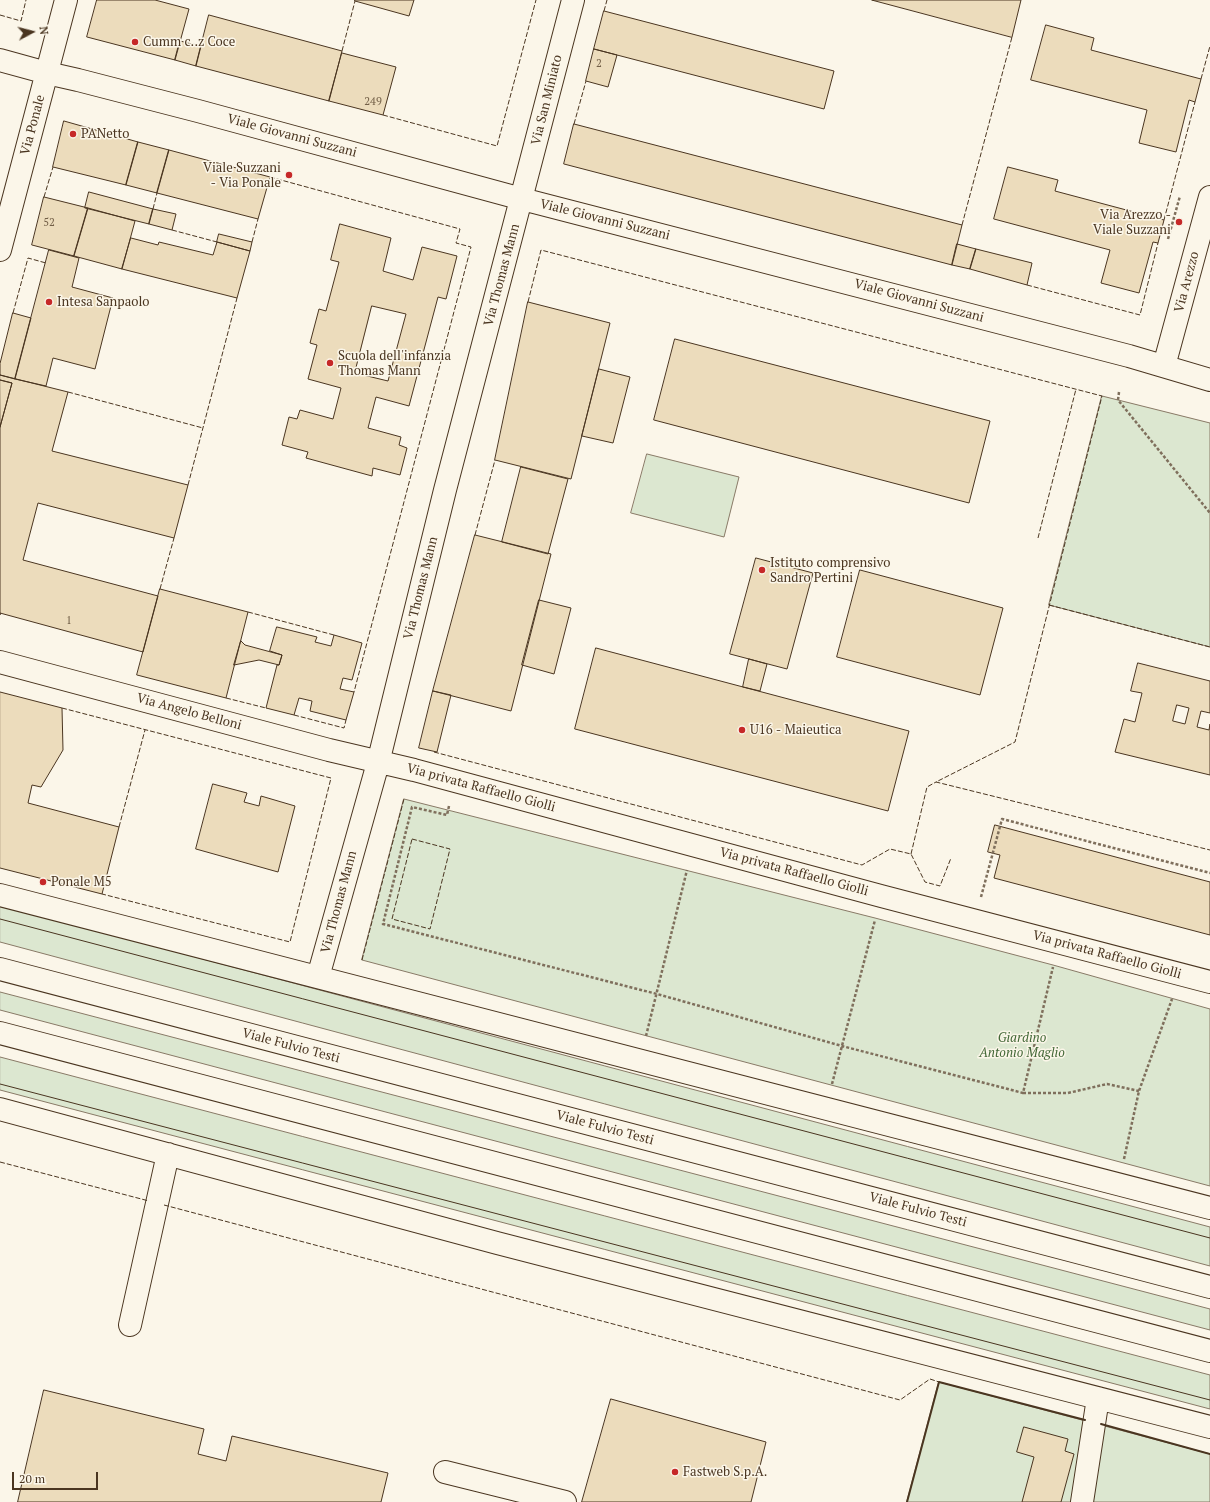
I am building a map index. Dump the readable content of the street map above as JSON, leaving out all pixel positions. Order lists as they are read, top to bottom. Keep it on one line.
{"streets":{"street":["Via San Miniato","Via Ponale","Viale Giovanni Suzzani","Via Thomas Mann","Via Arezzo","Via Angelo Belloni","Via privata Raffaello Giolli","Viale Fulvio Testi"]},"crossings":[["Via San Miniato","Viale Giovanni Suzzani"],["Via San Miniato","Via Thomas Mann"],["Via Ponale","Viale Giovanni Suzzani"],["Viale Giovanni Suzzani","Via Thomas Mann"],["Viale Giovanni Suzzani","Via Arezzo"],["Via Thomas Mann","Via Angelo Belloni"],["Via Thomas Mann","Via privata Raffaello Giolli"],["Via Angelo Belloni","Via privata Raffaello Giolli"]],"parks":["Giardino Antonio Maglio"],"places":["Cumm c..z Coce","PANetto","Viale Suzzani - Via Ponale","Via Arezzo - Viale Suzzani","Intesa Sanpaolo","Scuola dell'infanzia Thomas Mann","Istituto comprensivo Sandro Pertini","U16 - Maieutica","Ponale M5","Fastweb S.p.A."],"house_numbers":["2","249","52","1"],"scale_bar":"20 m","north":"right"}
